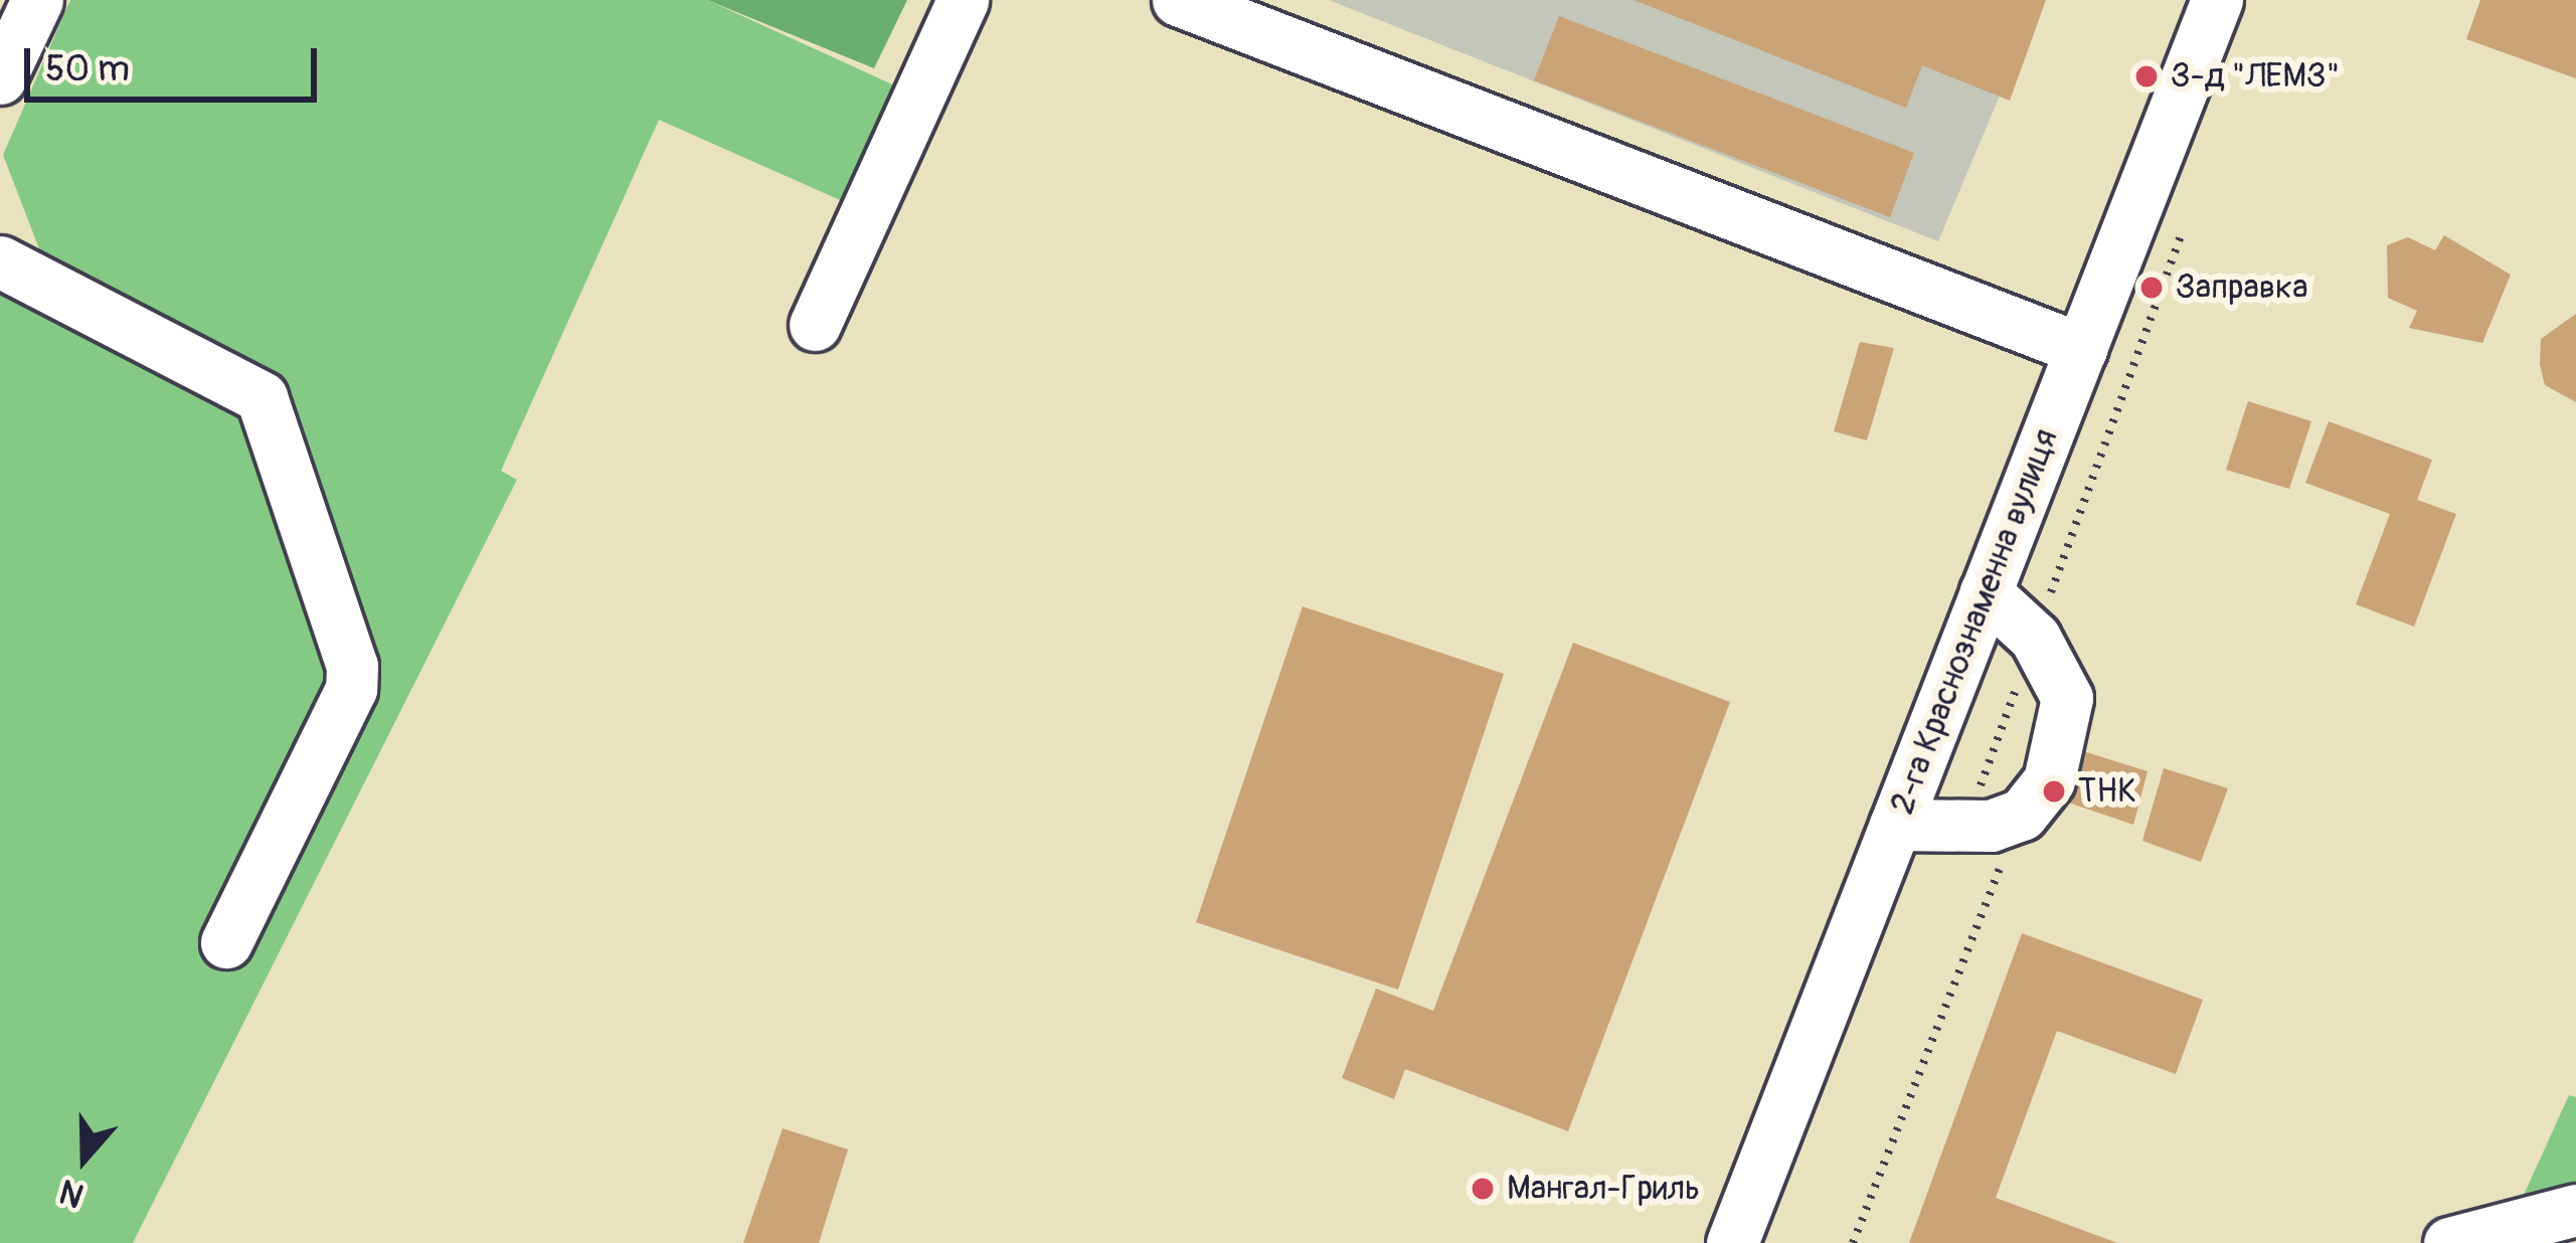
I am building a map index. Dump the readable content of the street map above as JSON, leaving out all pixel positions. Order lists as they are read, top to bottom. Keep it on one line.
{"streets":{"street":["2-га Краснознаменна вулиця"]},"places":["З-д \"ЛЕМЗ\"","Заправка","ТНК","Мангал-Гриль"],"scale_bar":"50 m","north":"bottom"}
